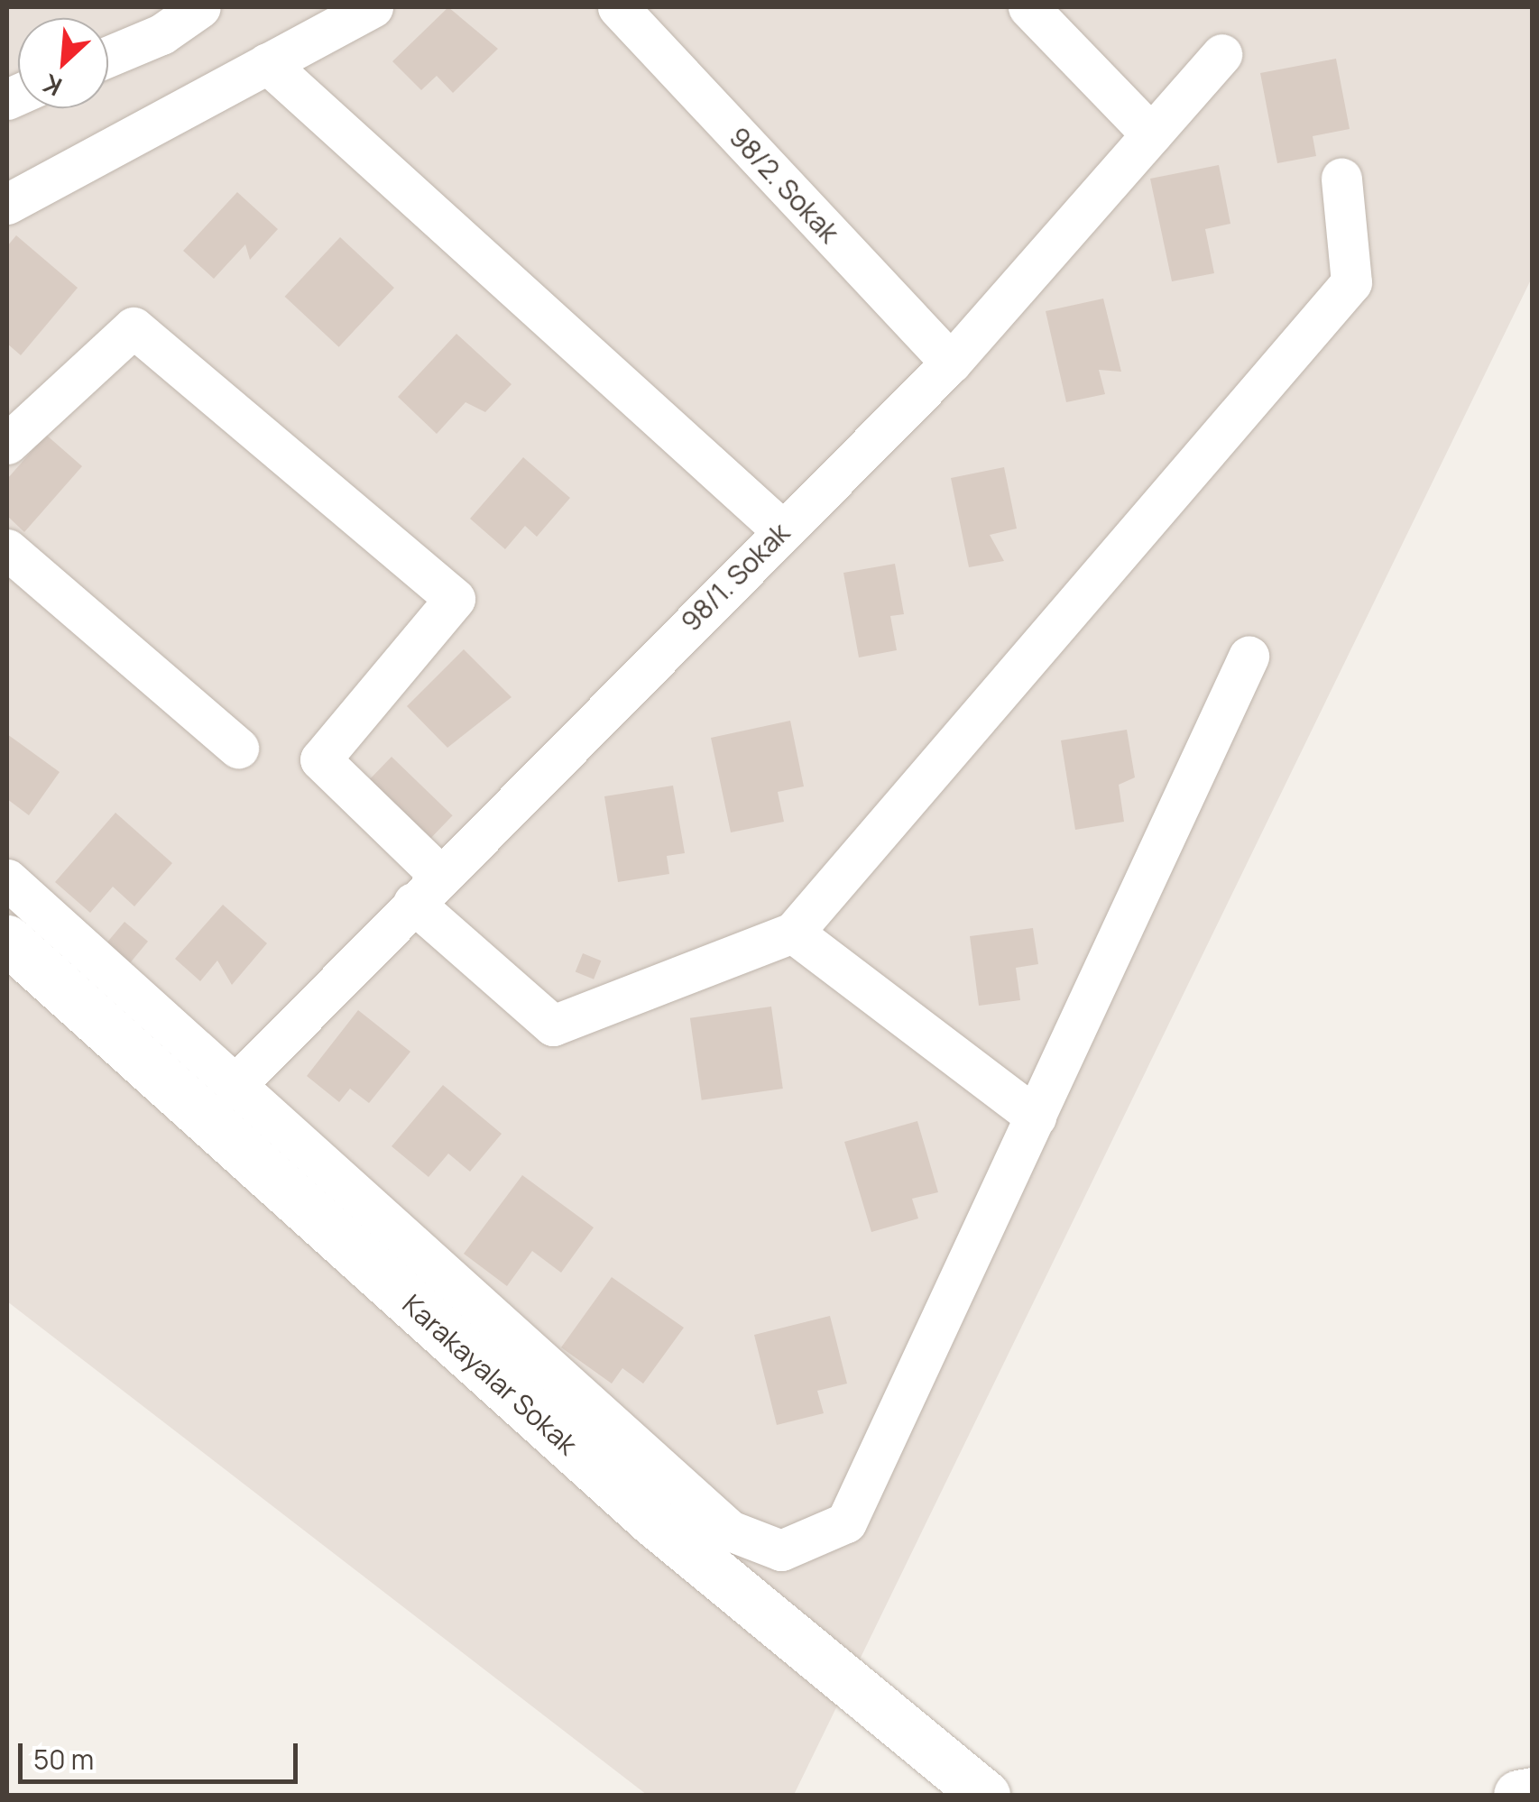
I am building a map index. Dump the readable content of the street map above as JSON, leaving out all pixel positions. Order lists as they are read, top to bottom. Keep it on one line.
{"streets":{"street":["98/2. Sokak","98/1. Sokak","Karakayalar Sokak"]},"crossings":[["98/2. Sokak","98/1. Sokak"]],"scale_bar":"50 m","north":"bottom left"}
